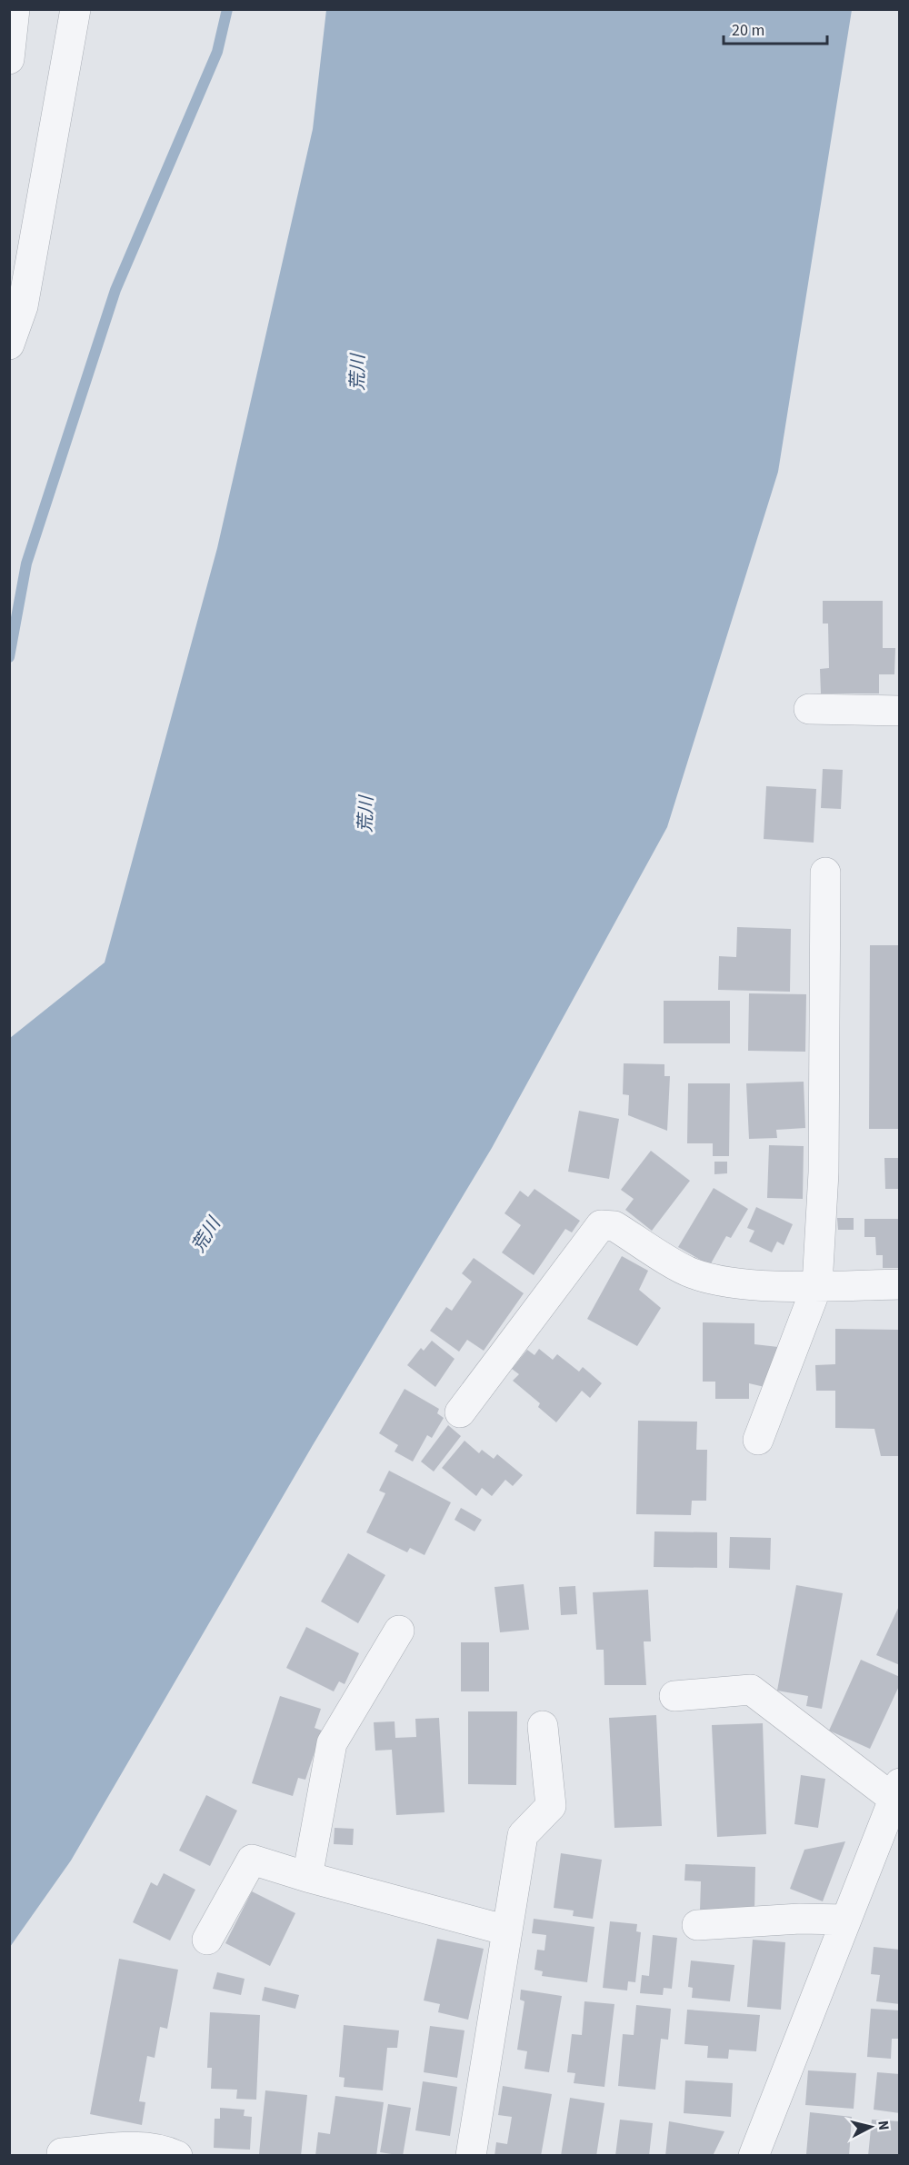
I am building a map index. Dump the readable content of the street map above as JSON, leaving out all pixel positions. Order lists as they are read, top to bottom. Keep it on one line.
{"water":["荒川"],"scale_bar":"20 m","north":"right"}
